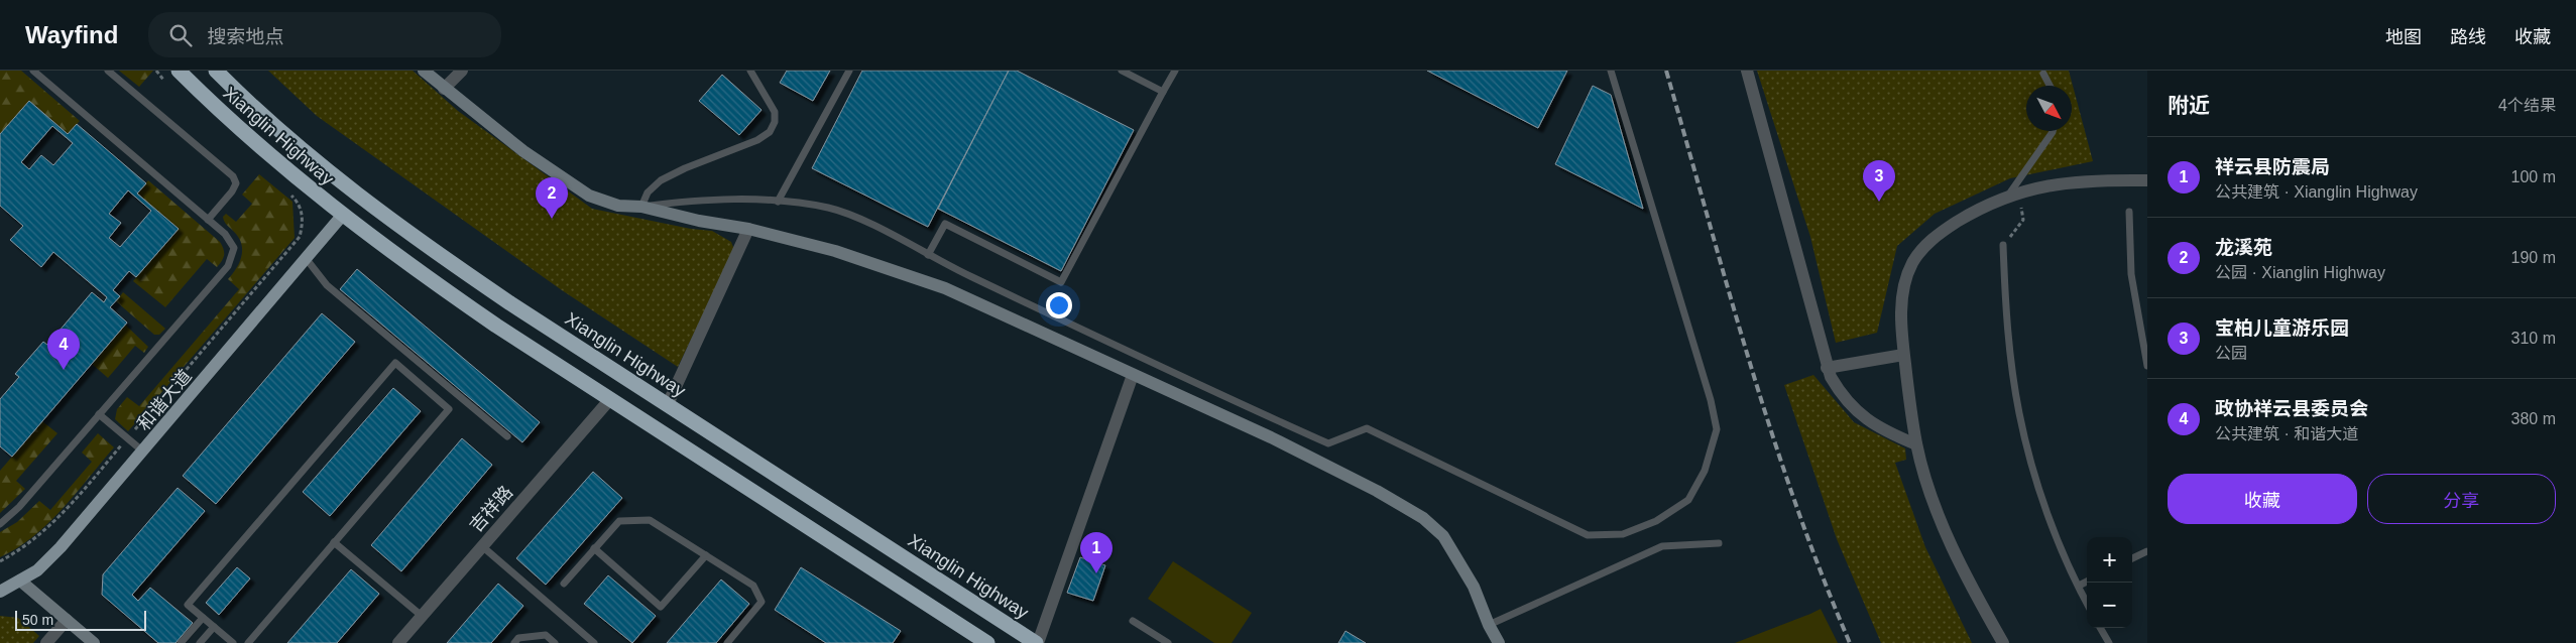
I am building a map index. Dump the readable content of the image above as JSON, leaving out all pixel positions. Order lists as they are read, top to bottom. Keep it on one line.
{"streets":{"highway":["Xianglin Highway"],"main road":["和谐大道"],"street":["吉祥路"]},"crossings":[["Xianglin Highway","和谐大道"],["Xianglin Highway","吉祥路"]],"scale_bar":"50 m","north":"bottom right","page":{"header":"Wayfind","search":"搜索地点","nav":["地图","路线","收藏"],"heading":["附近","4个结果"],"list":[{"mark":"1","name":"祥云县防震局","note":"公共建筑 · Xianglin Highway","value":"100 m"},{"mark":"2","name":"龙溪苑","note":"公园 · Xianglin Highway","value":"190 m"},{"mark":"3","name":"宝柏儿童游乐园","note":"公园","value":"310 m"},{"mark":"4","name":"政协祥云县委员会","note":"公共建筑 · 和谐大道","value":"380 m"}],"pins":["3","2","4","1"],"buttons":["收藏","分享"],"map_buttons":["+","−"],"scale":"50 m"}}
